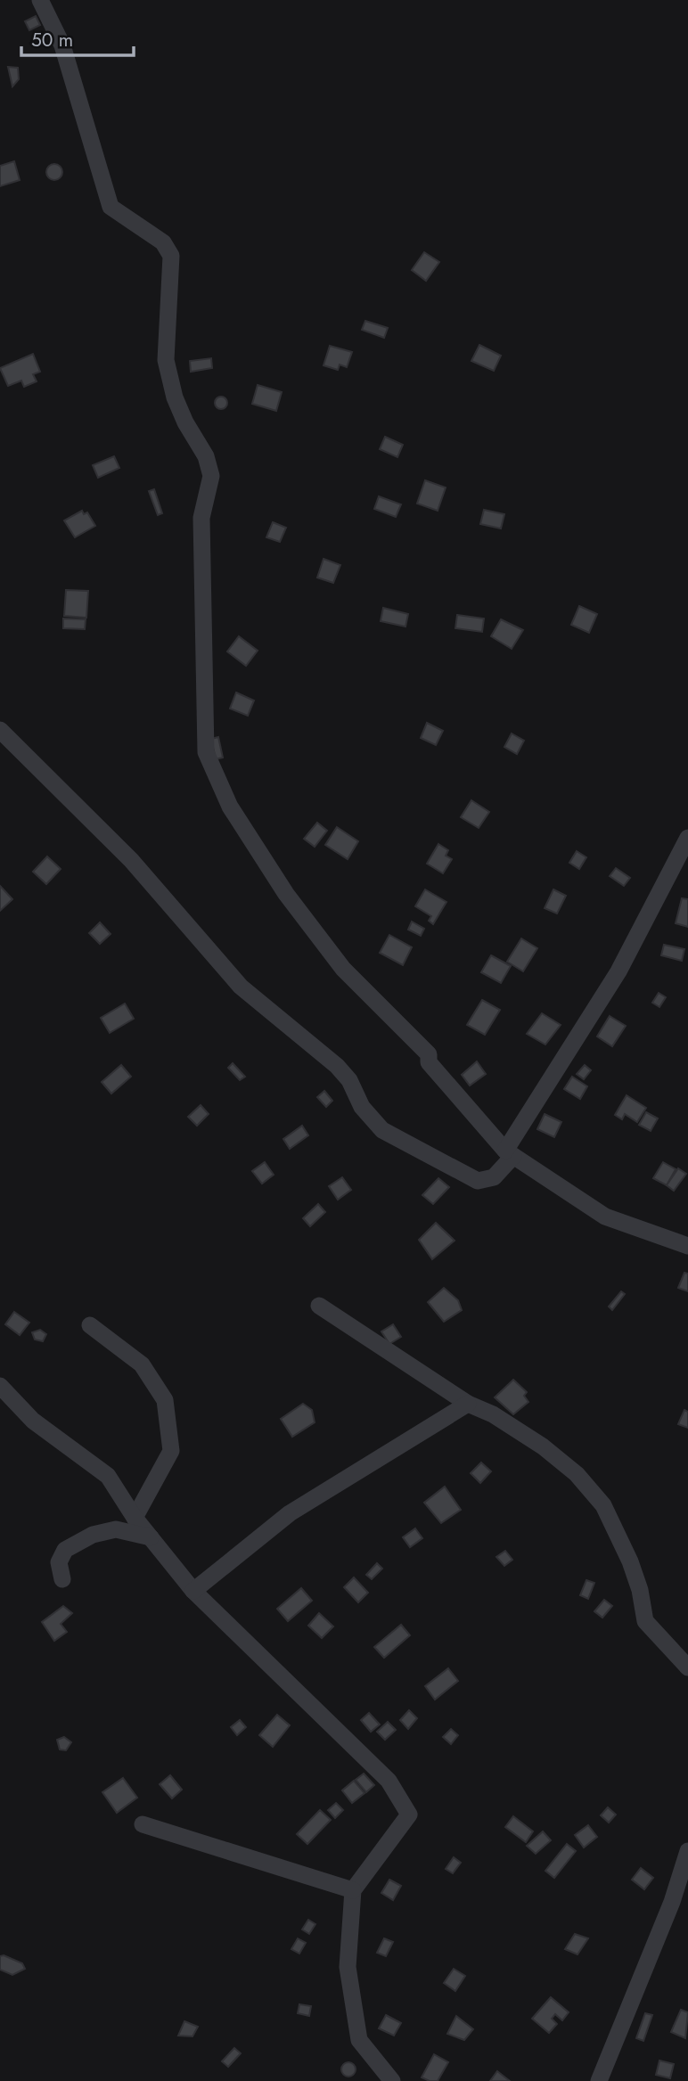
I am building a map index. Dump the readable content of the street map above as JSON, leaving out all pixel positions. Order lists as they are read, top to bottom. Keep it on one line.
{"scale_bar":"50 m"}
